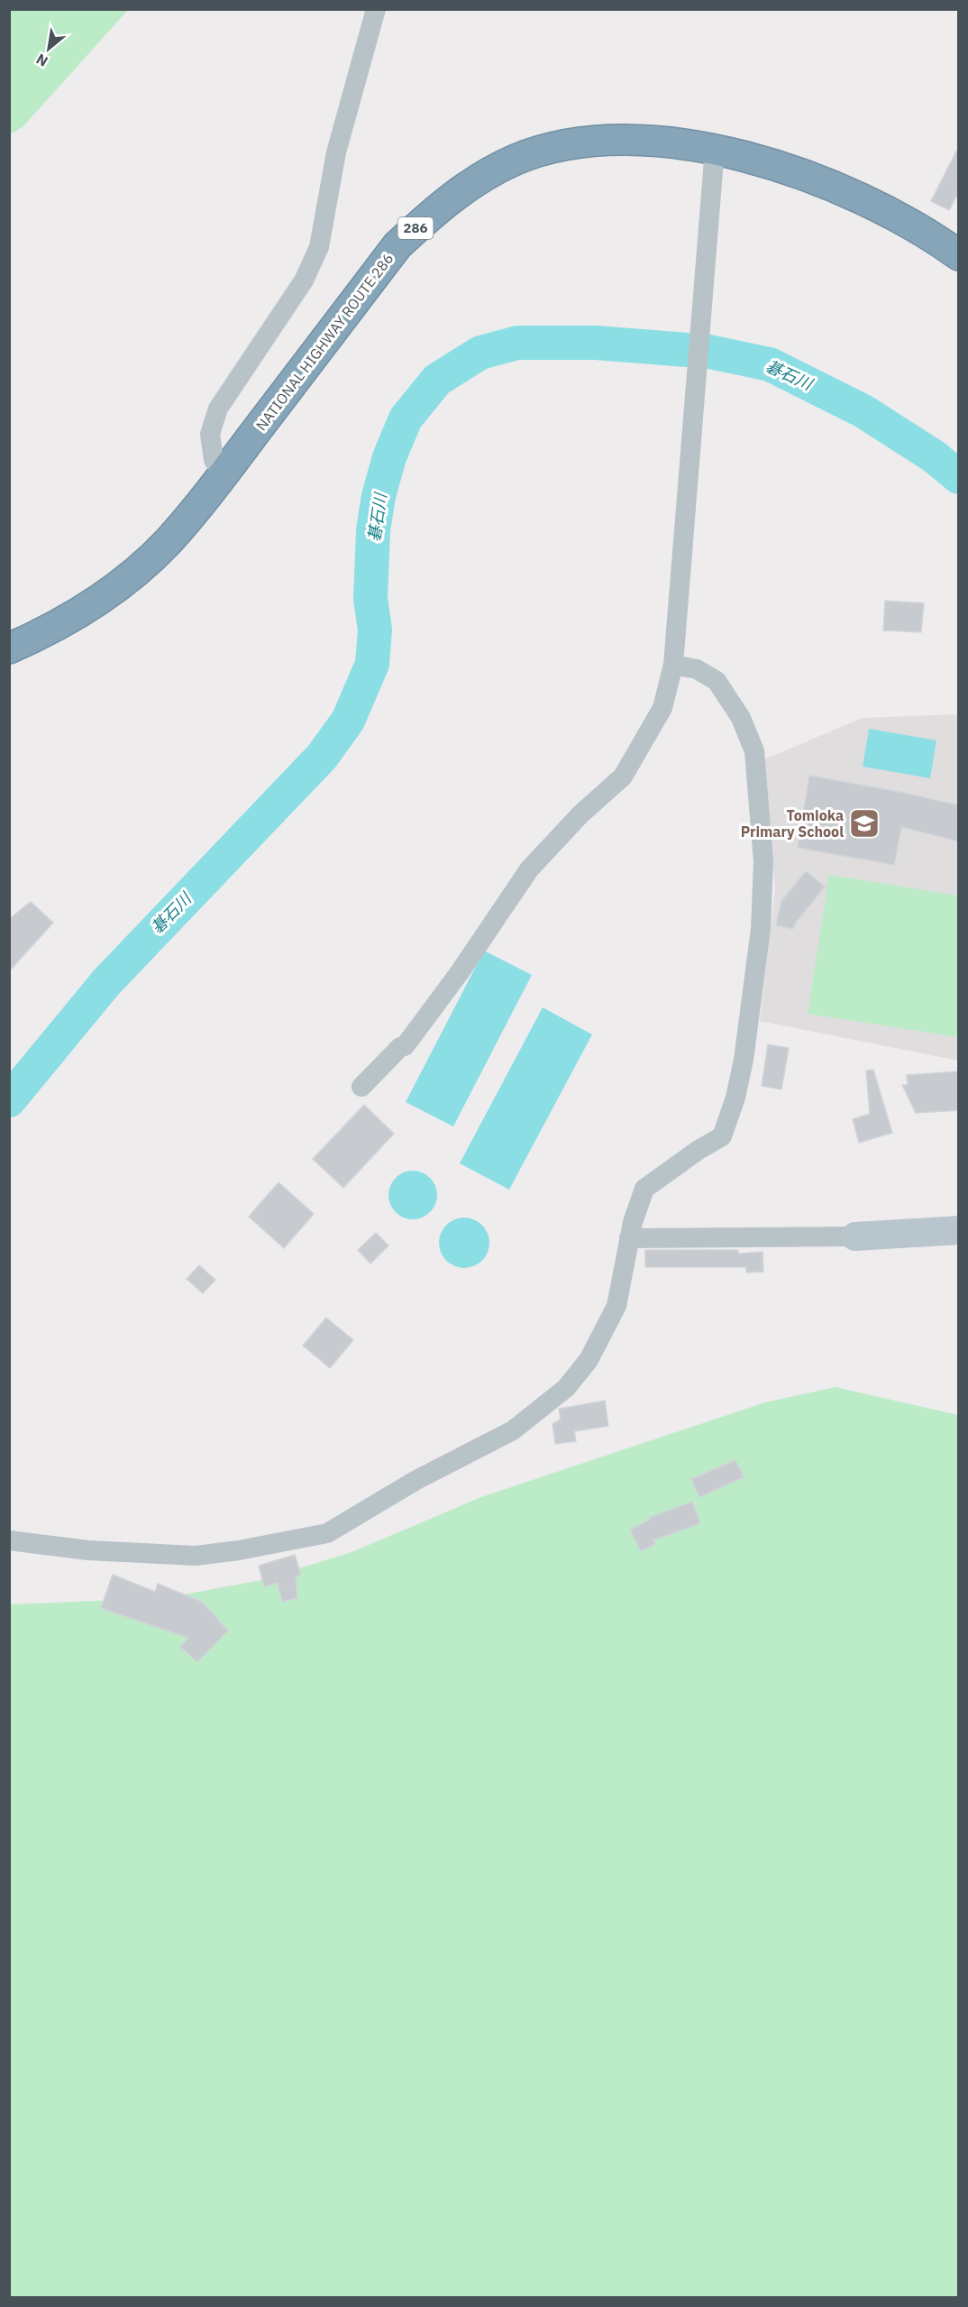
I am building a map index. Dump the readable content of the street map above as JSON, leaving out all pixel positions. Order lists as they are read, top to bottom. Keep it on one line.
{"streets":{"highway":["286","NATIONAL HIGHWAY ROUTE 286"]},"water":["碁石川"],"places":{"school or university":["Tomioka Primary School"]},"north":"bottom left"}
